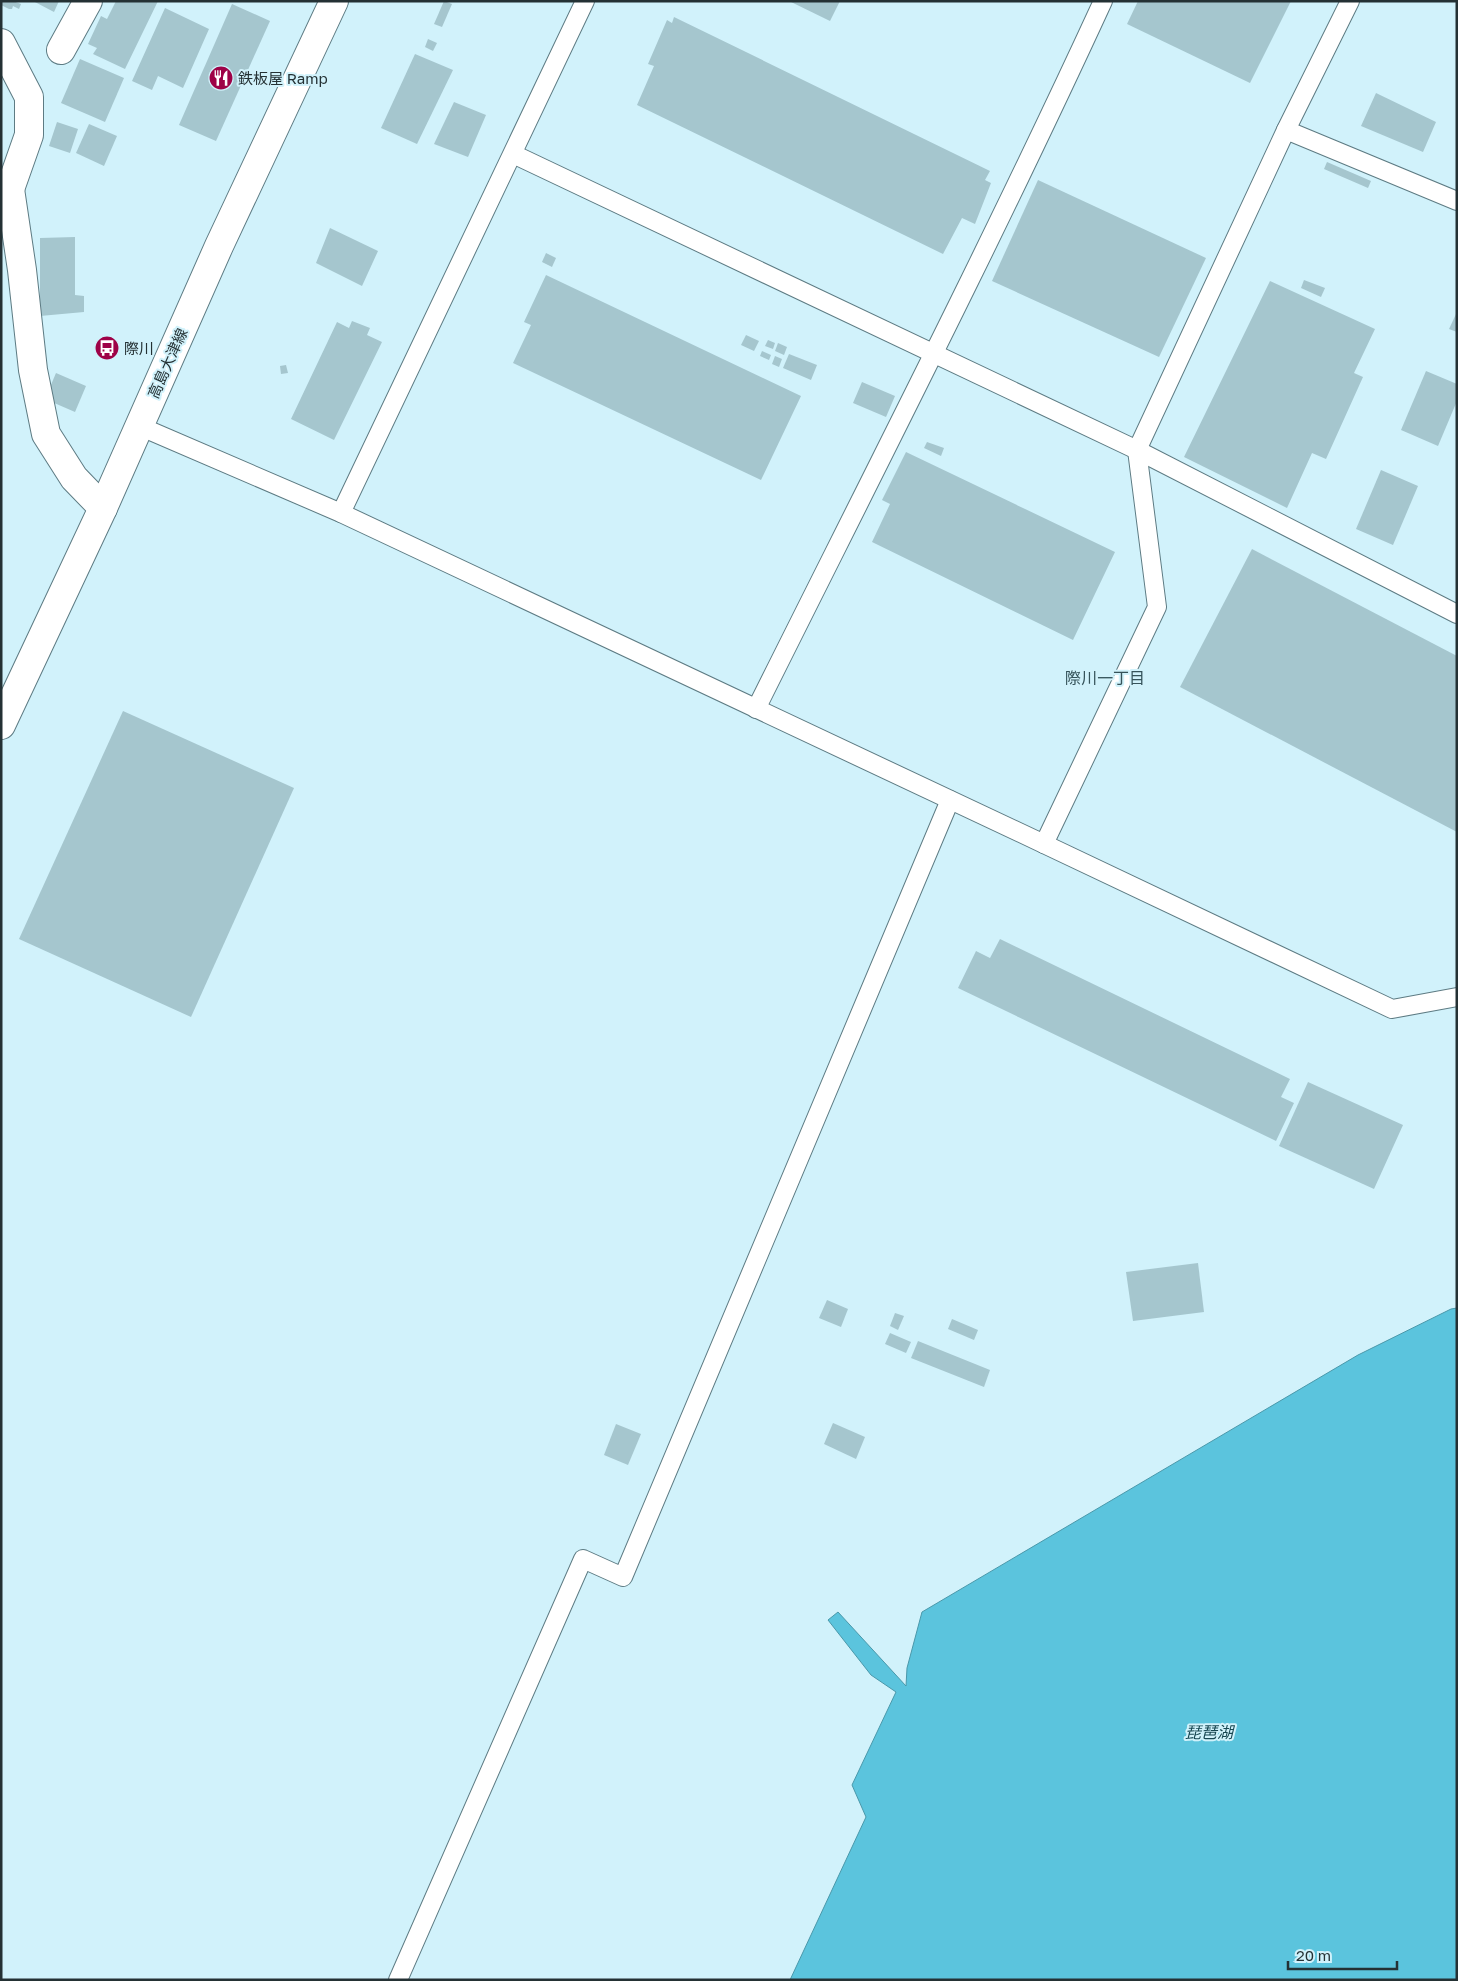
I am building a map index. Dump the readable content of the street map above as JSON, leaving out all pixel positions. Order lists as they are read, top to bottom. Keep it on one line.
{"streets":{"main road":["高島大津線"]},"districts":["際川一丁目"],"water":["琵琶湖"],"places":{"restaurant":["鉄板屋 Ramp"],"bus stop":["際川"]},"scale_bar":"20 m"}
